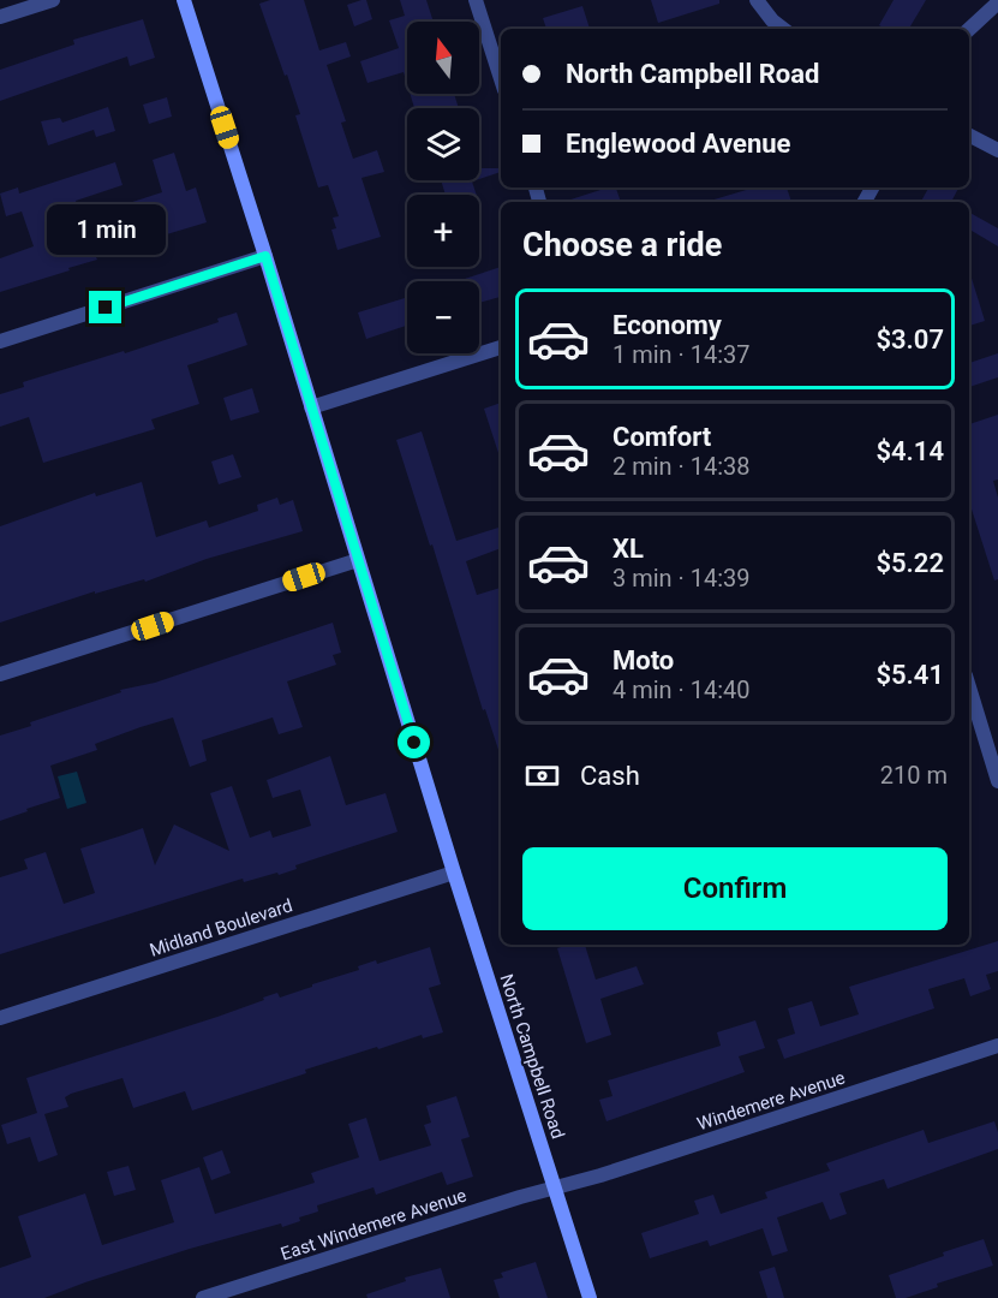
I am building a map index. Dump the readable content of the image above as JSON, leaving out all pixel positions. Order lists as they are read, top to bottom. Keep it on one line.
{"streets":{"street":["Midland Boulevard","North Campbell Road","Windemere Avenue","East Windemere Avenue"]},"crossings":[["Midland Boulevard","North Campbell Road"],["North Campbell Road","Windemere Avenue"],["North Campbell Road","East Windemere Avenue"],["Windemere Avenue","East Windemere Avenue"]],"north":"top","page":{"map_buttons":["+","−"],"banner":["North Campbell Road","Englewood Avenue"],"heading":"Choose a ride","bubble":"1 min","list":[{"name":"Economy","note":"1 min · 14:37","value":"$3.07"},{"name":"Comfort","note":"2 min · 14:38","value":"$4.14"},{"name":"XL","note":"3 min · 14:39","value":"$5.22"},{"name":"Moto","note":"4 min · 14:40","value":"$5.41"}],"pay":["Cash","210 m"],"buttons":"Confirm"}}
